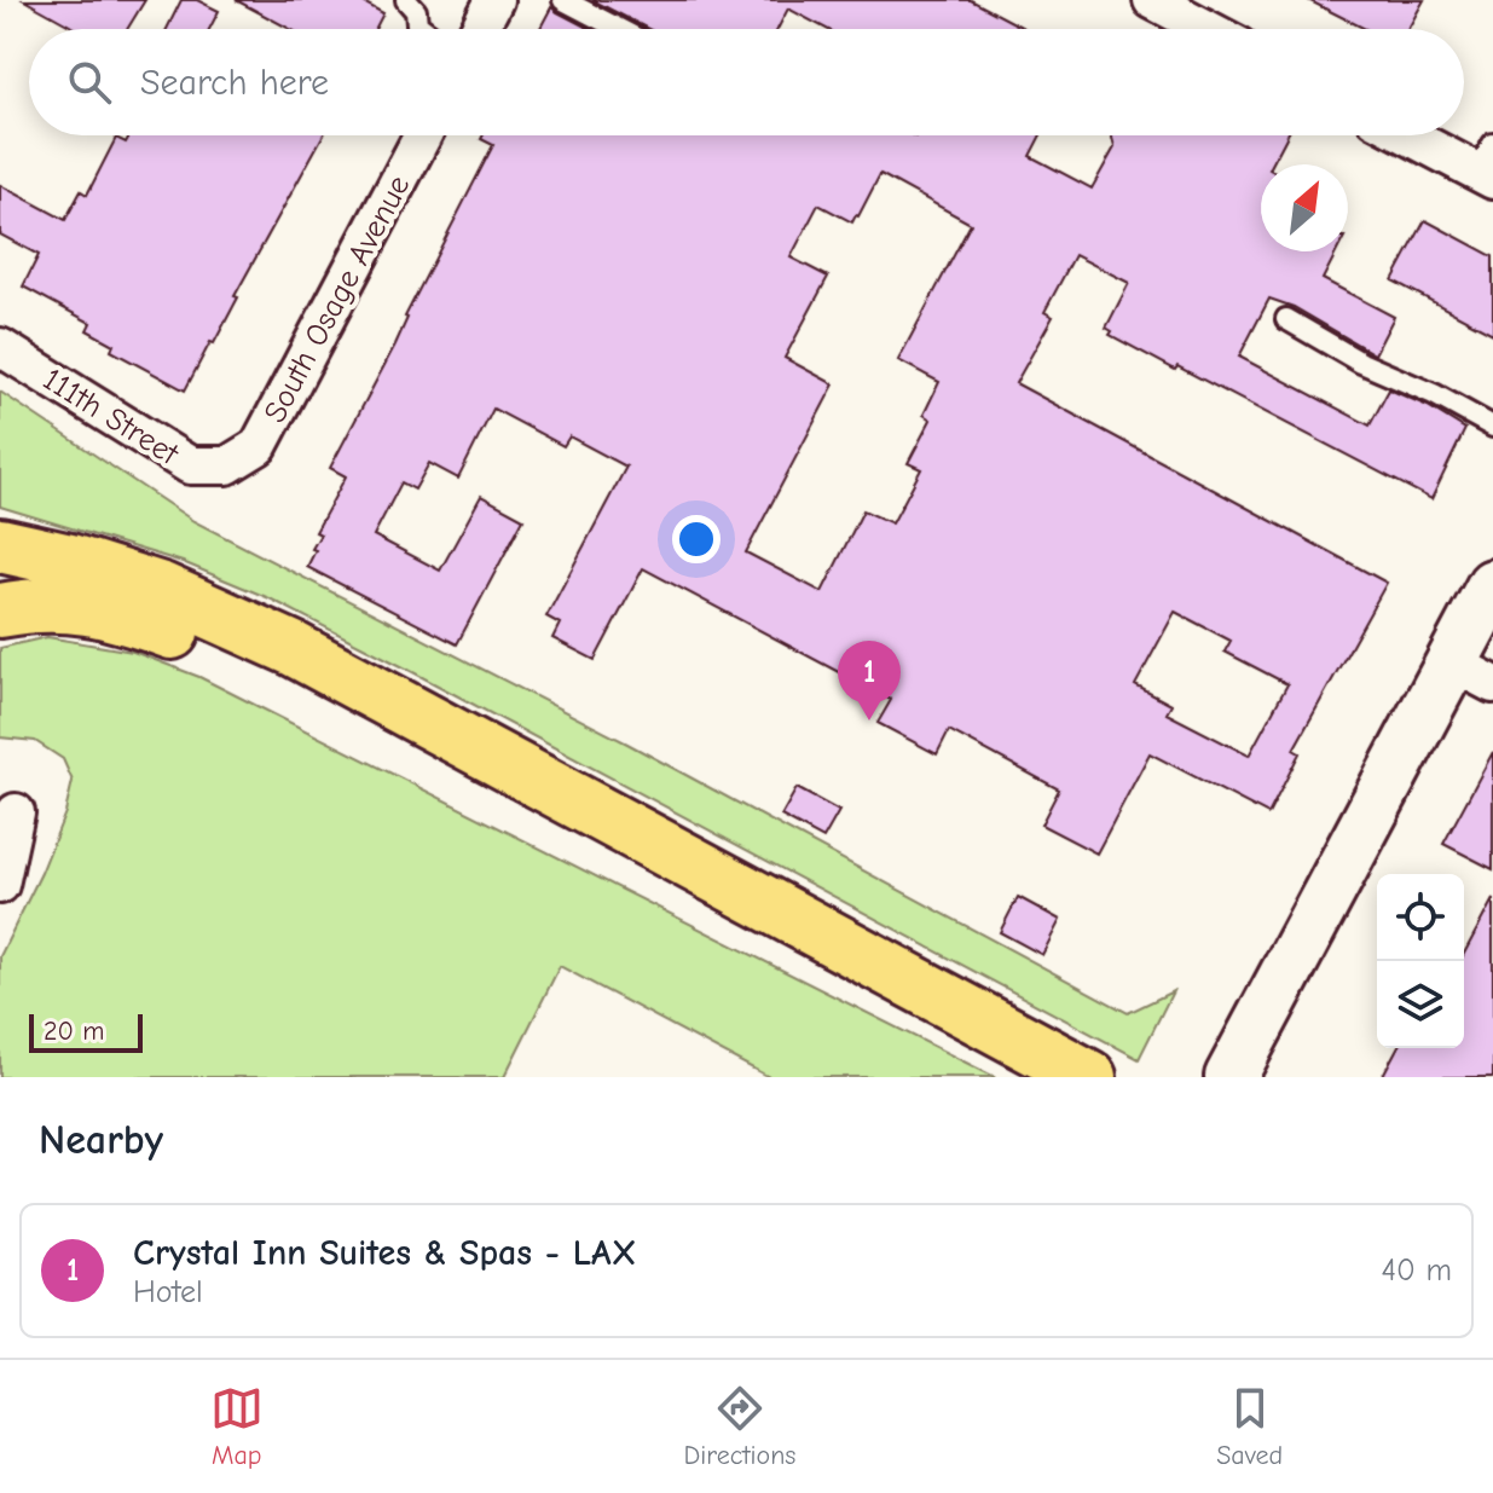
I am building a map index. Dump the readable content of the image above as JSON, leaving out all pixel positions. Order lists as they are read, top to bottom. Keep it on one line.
{"streets":{"street":["South Osage Avenue","111th Street"]},"crossings":[["South Osage Avenue","111th Street"]],"scale_bar":"20 m","north":"top right","page":{"search":"Search here","pins":"1","scale":"20 m","heading":"Nearby","list":[{"mark":"1","name":"Crystal Inn Suites & Spas - LAX","note":"Hotel","value":"40 m"}],"nav":["Map","Directions","Saved"]}}
